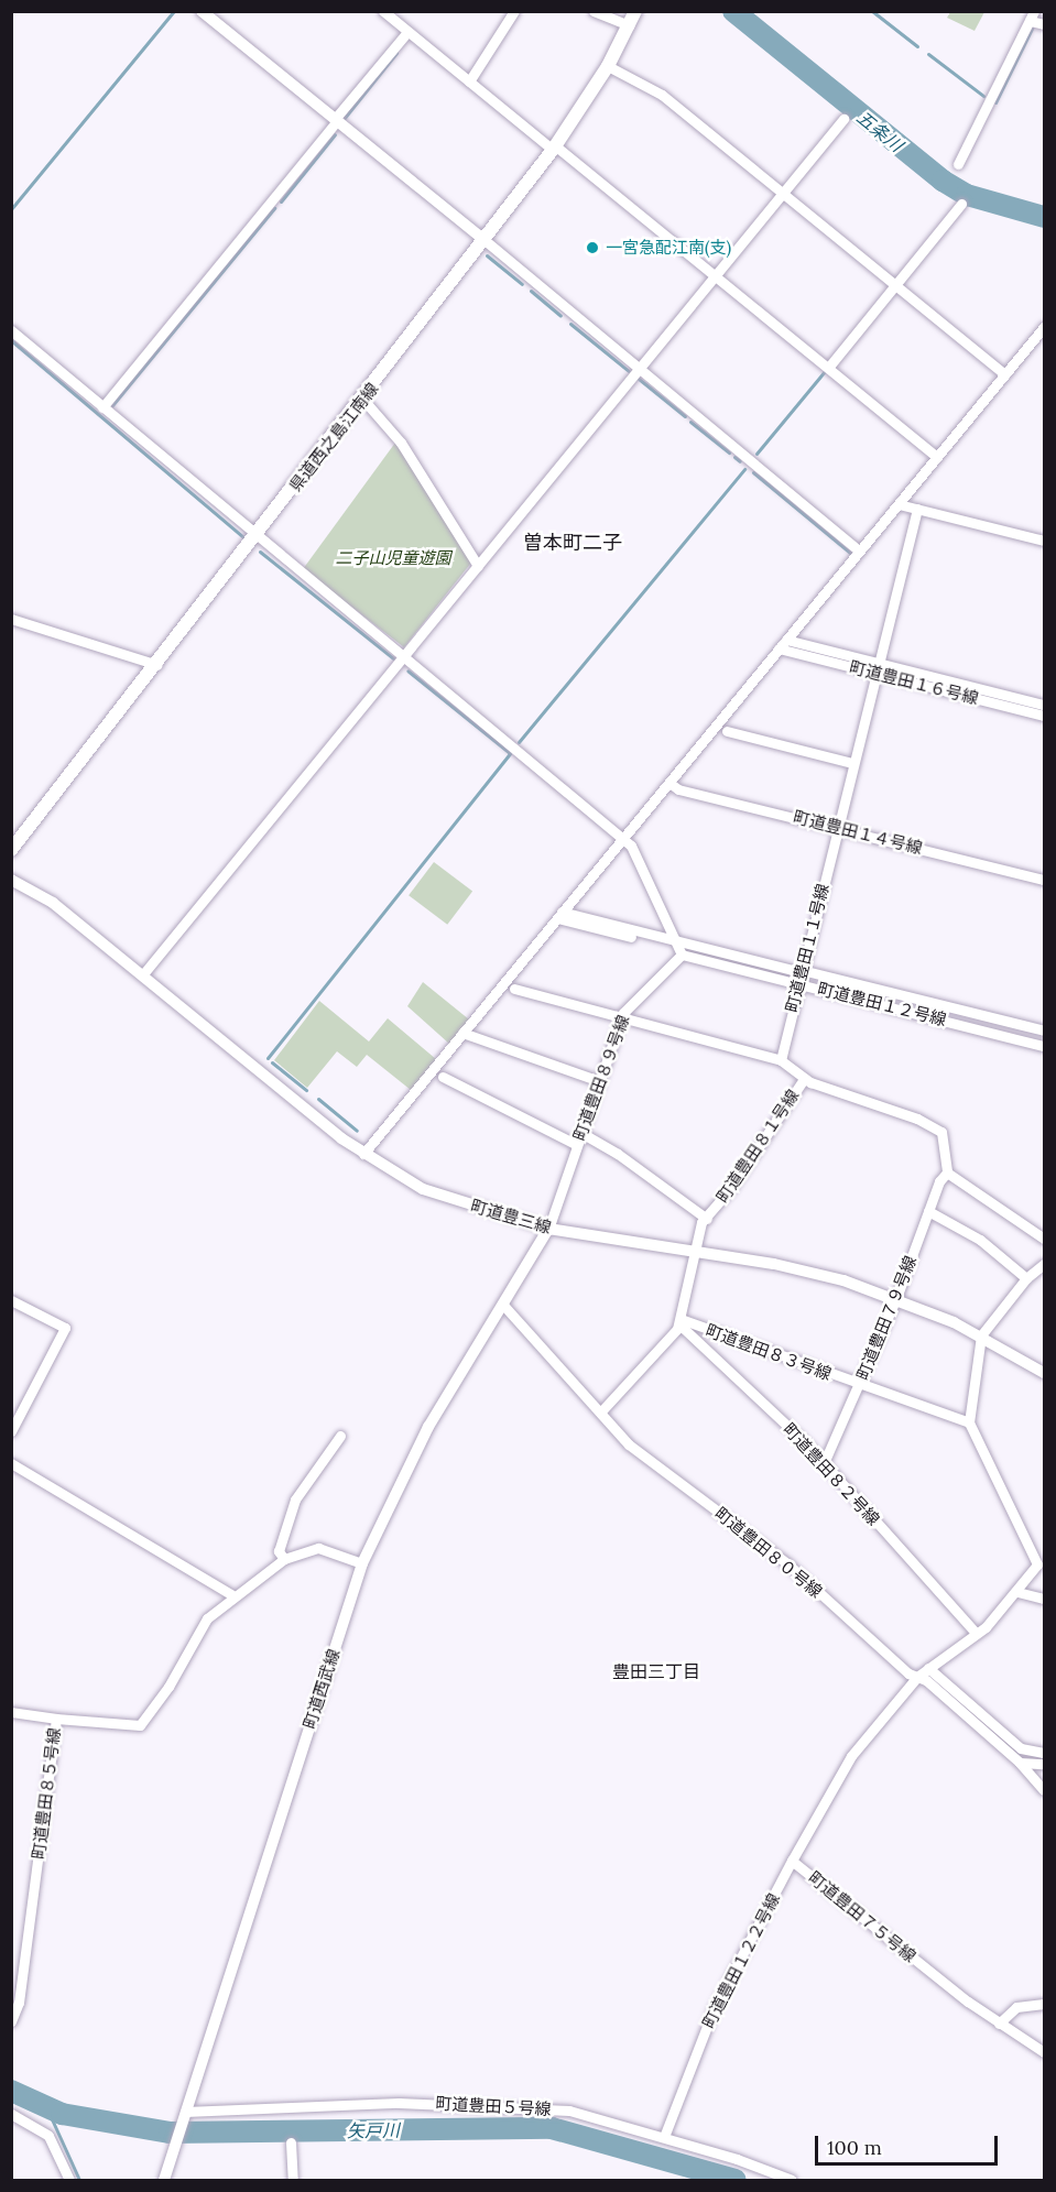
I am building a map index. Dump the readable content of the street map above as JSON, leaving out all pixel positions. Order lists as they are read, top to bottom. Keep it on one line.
{"streets":{"main road":["県道西之島江南線"],"street":["町道豊田１６号線","町道豊田１４号線","町道豊田１１号線","町道豊田１２号線","町道豊田８９号線","町道豊田８１号線","町道豊三線","町道豊田７９号線","町道豊田８３号線","町道豊田８２号線","町道豊田８０号線","町道西武線","町道豊田８５号線","町道豊田７５号線","町道豊田１２２号線","町道豊田５号線"]},"crossings":[["町道豊田１６号線","町道豊田１１号線"],["町道豊田１４号線","町道豊田１１号線"],["町道豊田１１号線","町道豊田１２号線"],["町道豊田１２号線","町道豊田８９号線"],["町道豊田８９号線","町道豊三線"],["町道豊田８９号線","町道西武線"],["町道豊田８１号線","町道豊三線"],["町道豊田８１号線","町道豊田８３号線"],["町道豊田８１号線","町道豊田８２号線"],["町道豊三線","町道豊田７９号線"],["町道豊三線","町道西武線"],["町道豊田７９号線","町道豊田８３号線"],["町道豊田７９号線","町道豊田８２号線"],["町道豊田８３号線","町道豊田８２号線"],["町道豊田８３号線","町道豊田７５号線"],["町道豊田８２号線","町道豊田７５号線"],["町道豊田８０号線","町道西武線"],["町道豊田８０号線","町道豊田７５号線"],["町道西武線","町道豊田８５号線"],["町道西武線","町道豊田５号線"],["町道豊田７５号線","町道豊田１２２号線"],["町道豊田１２２号線","町道豊田５号線"]],"districts":["曽本町二子","豊田三丁目"],"water":["五条川","矢戸川"],"parks":["二子山児童遊園"],"places":["一宮急配江南(支)"],"scale_bar":"100 m"}
